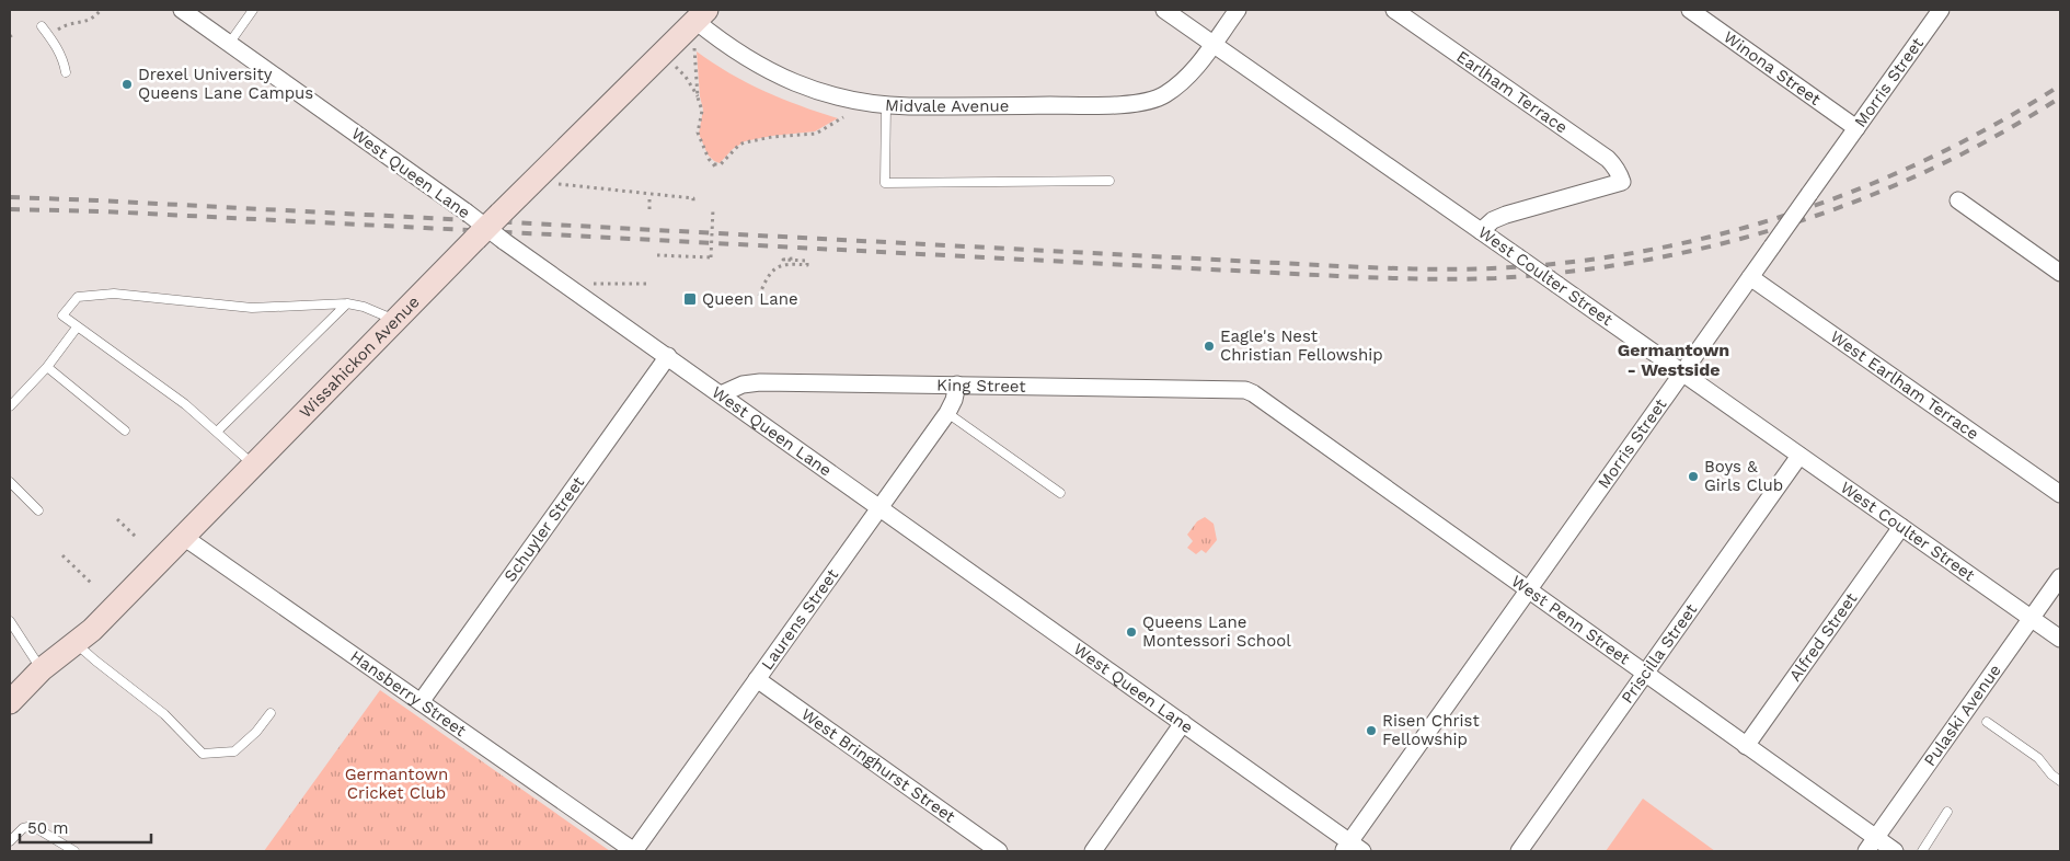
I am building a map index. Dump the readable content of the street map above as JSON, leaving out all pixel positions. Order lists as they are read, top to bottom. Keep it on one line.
{"streets":{"street":["Winona Street","Morris Street","Earlham Terrace","Midvale Avenue","West Queen Lane","West Coulter Street","Wissahickon Avenue","King Street","West Earlham Terrace","Schuyler Street","Laurens Street","West Penn Street","Alfred Street","Priscilla Street","Hansberry Street","Pulaski Avenue","West Bringhurst Street"]},"crossings":[["Winona Street","Morris Street"],["Morris Street","West Queen Lane"],["Morris Street","West Coulter Street"],["Morris Street","West Earlham Terrace"],["Morris Street","West Penn Street"],["Earlham Terrace","West Coulter Street"],["Midvale Avenue","West Coulter Street"],["Midvale Avenue","Wissahickon Avenue"],["West Queen Lane","Wissahickon Avenue"],["West Queen Lane","King Street"],["West Queen Lane","Schuyler Street"],["West Queen Lane","Laurens Street"],["West Coulter Street","Alfred Street"],["West Coulter Street","Priscilla Street"],["West Coulter Street","Pulaski Avenue"],["Wissahickon Avenue","Hansberry Street"],["King Street","Laurens Street"],["King Street","West Penn Street"],["Schuyler Street","Hansberry Street"],["Laurens Street","Hansberry Street"],["Laurens Street","West Bringhurst Street"],["West Penn Street","Alfred Street"],["West Penn Street","Priscilla Street"],["West Penn Street","Pulaski Avenue"]],"districts":["Germantown - Westside"],"parks":["Germantown Cricket Club"],"places":{"other":["Drexel University Queens Lane Campus","Eagle's Nest Christian Fellowship","Boys & Girls Club","Queens Lane Montessori School","Risen Christ Fellowship"],"transit":["Queen Lane"]},"scale_bar":"50 m"}
